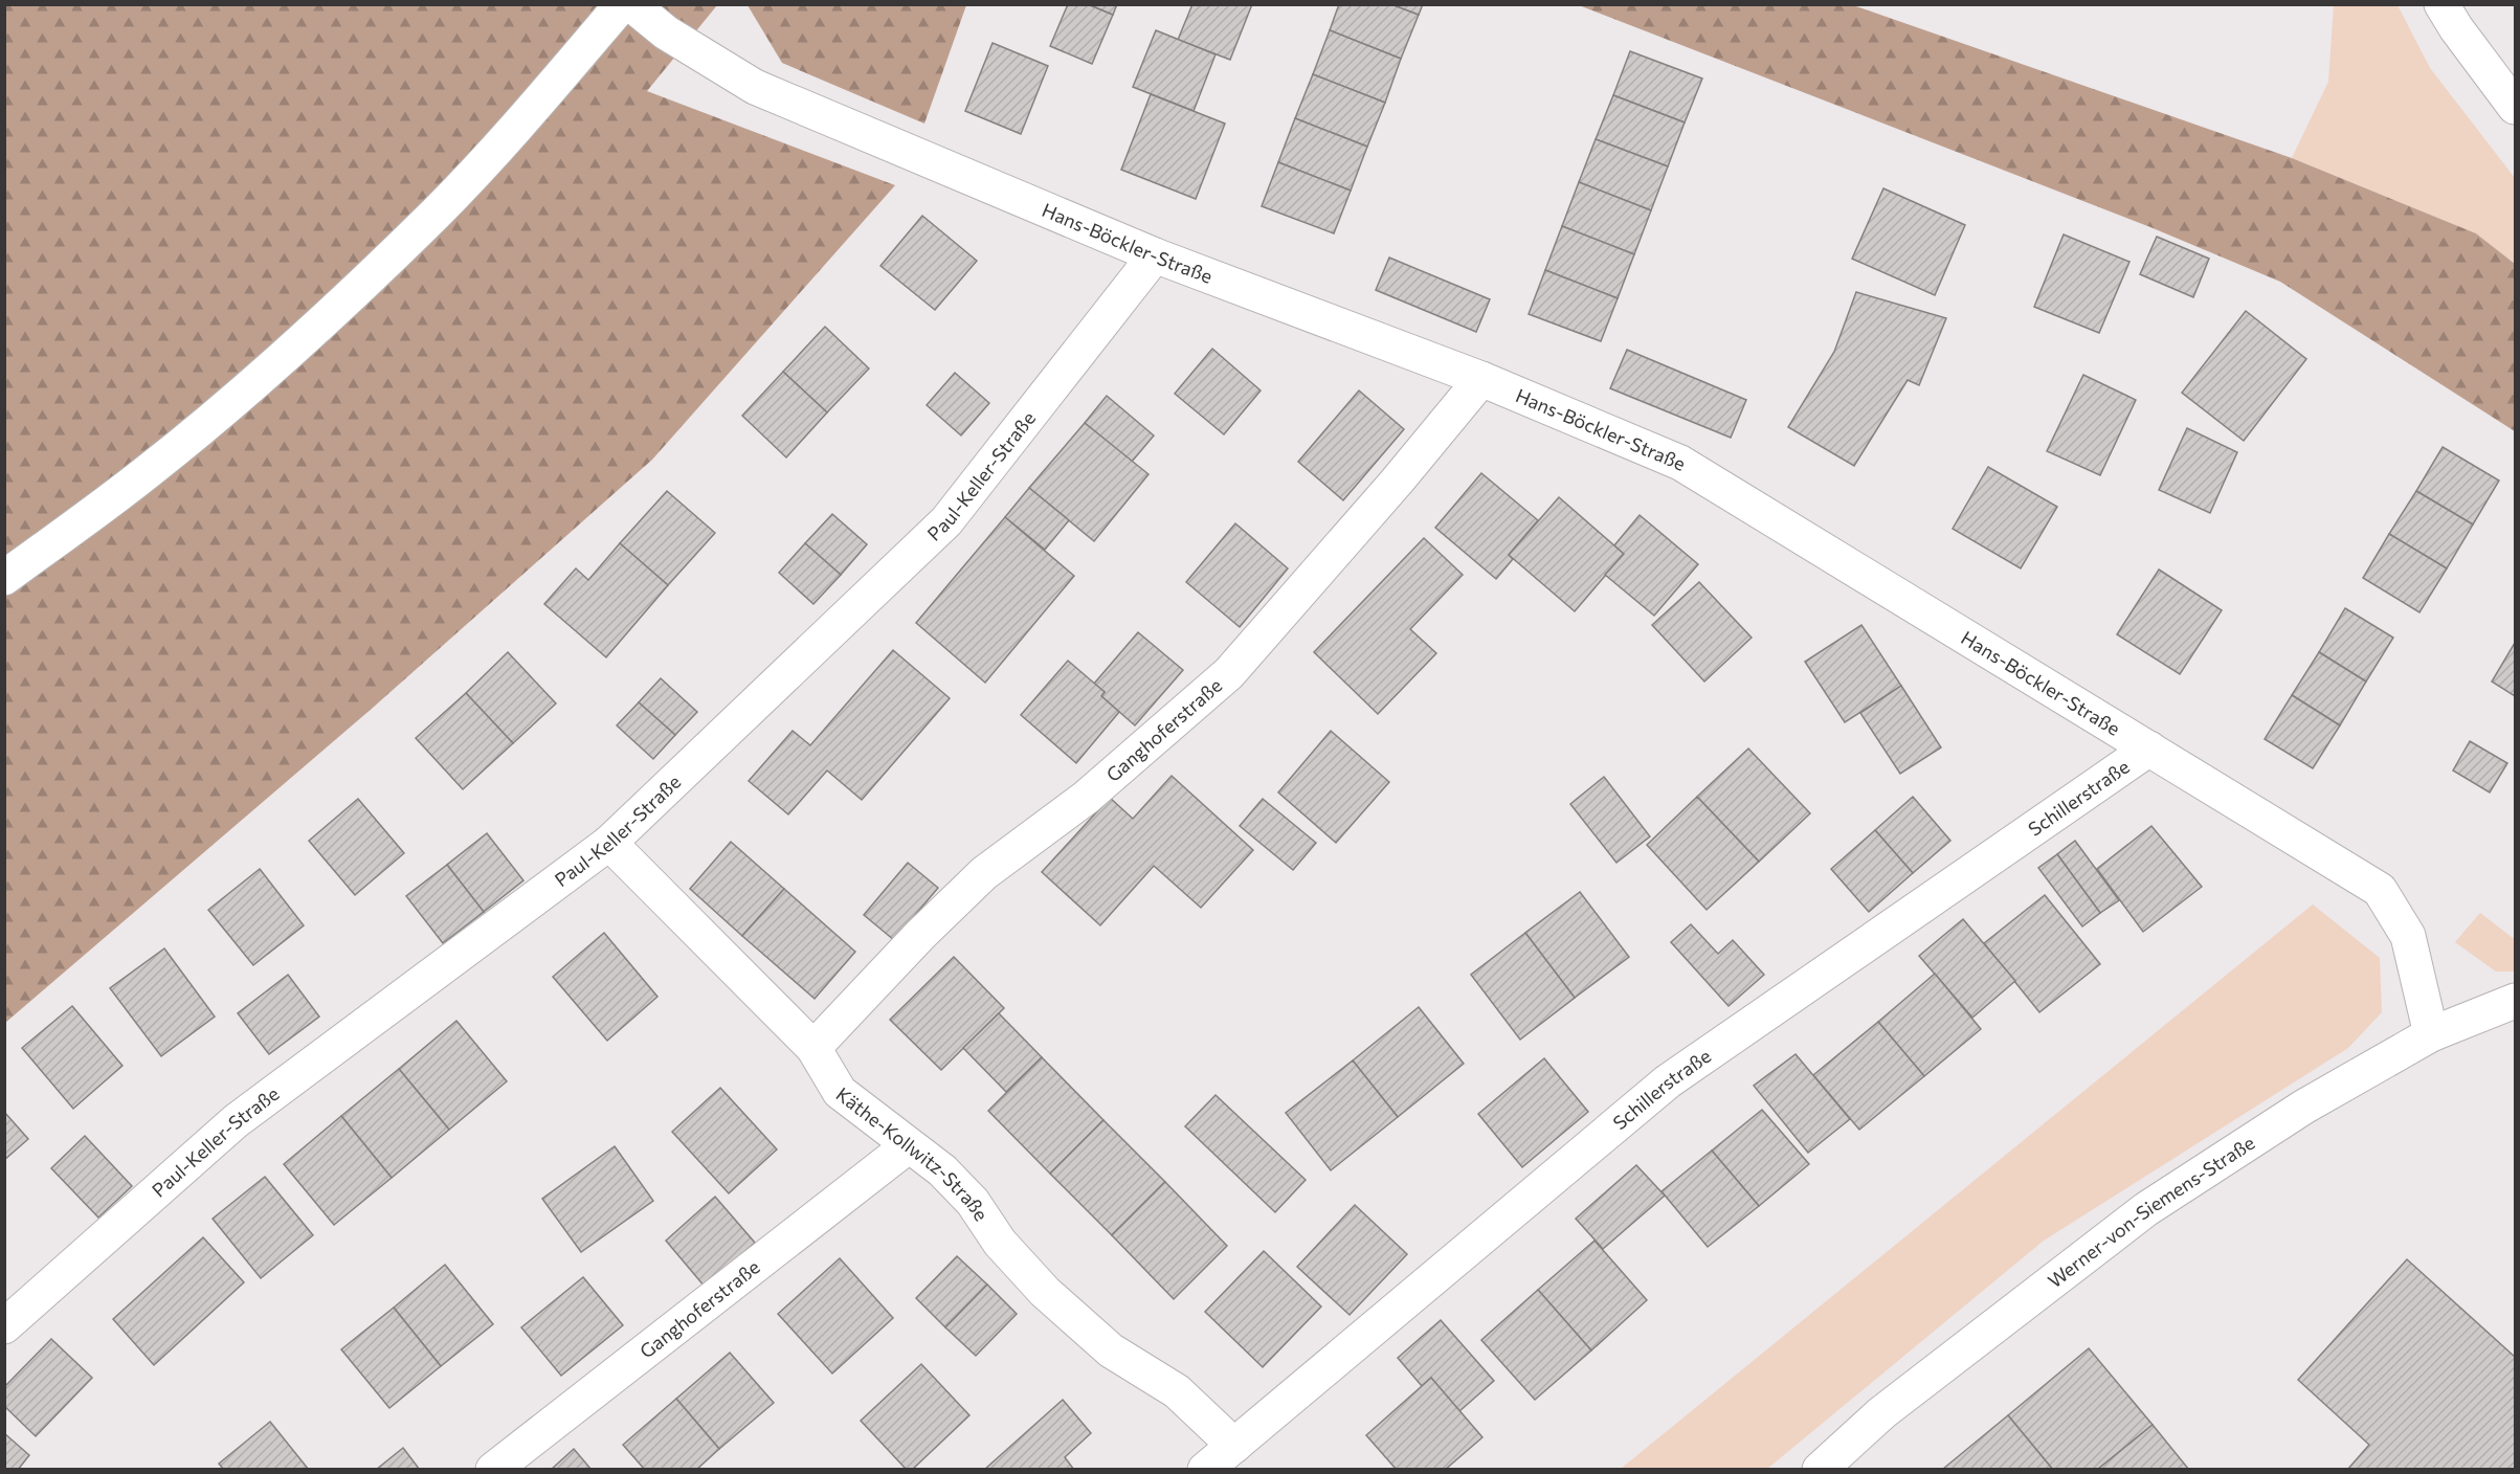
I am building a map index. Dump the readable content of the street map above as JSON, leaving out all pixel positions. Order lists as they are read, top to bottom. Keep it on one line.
{"streets":{"street":["Hans-Böckler-Straße","Paul-Keller-Straße","Ganghoferstraße","Schillerstraße","Käthe-Kollwitz-Straße","Werner-von-Siemens-Straße"]},"crossings":[["Hans-Böckler-Straße","Paul-Keller-Straße"],["Hans-Böckler-Straße","Ganghoferstraße"],["Hans-Böckler-Straße","Schillerstraße"],["Hans-Böckler-Straße","Werner-von-Siemens-Straße"],["Paul-Keller-Straße","Käthe-Kollwitz-Straße"],["Ganghoferstraße","Käthe-Kollwitz-Straße"],["Schillerstraße","Käthe-Kollwitz-Straße"]]}
